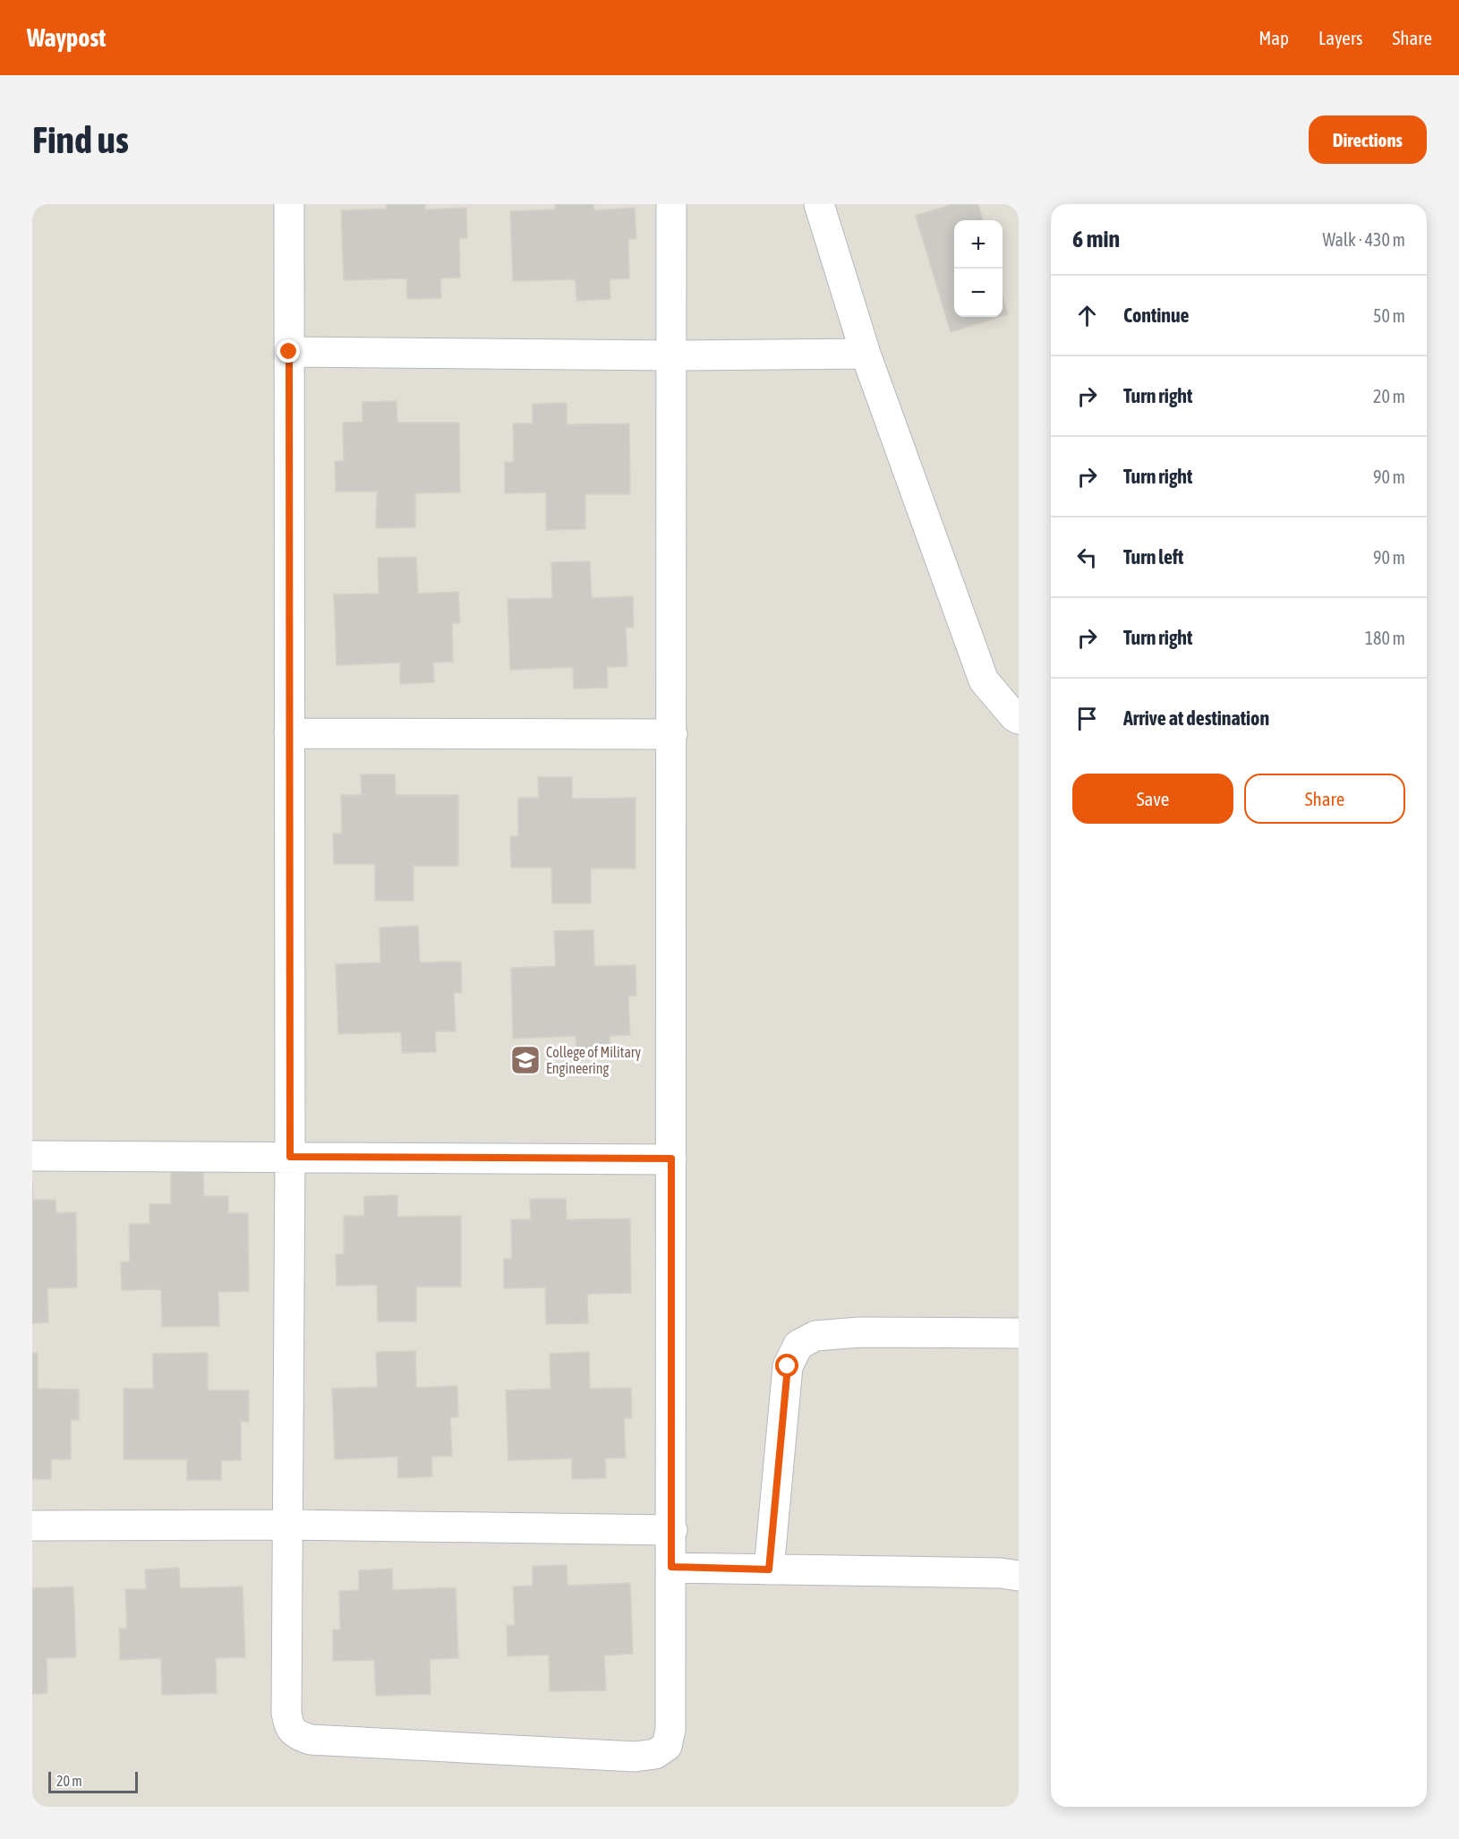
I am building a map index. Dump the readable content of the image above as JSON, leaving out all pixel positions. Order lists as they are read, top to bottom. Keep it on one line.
{"places":{"school or university":["College of Military Engineering"]},"scale_bar":"20 m","page":{"header":"Waypost","nav":["Map","Layers","Share"],"buttons":["Directions",["Save","Share"]],"title":"Find us","heading":["6 min","Walk · 430 m"],"map_buttons":["+","−"],"list":[["Continue","50 m"],["Turn right","20 m"],["Turn right","90 m"],["Turn left","90 m"],["Turn right","180 m"],"Arrive at destination"],"scale":"20 m"}}
